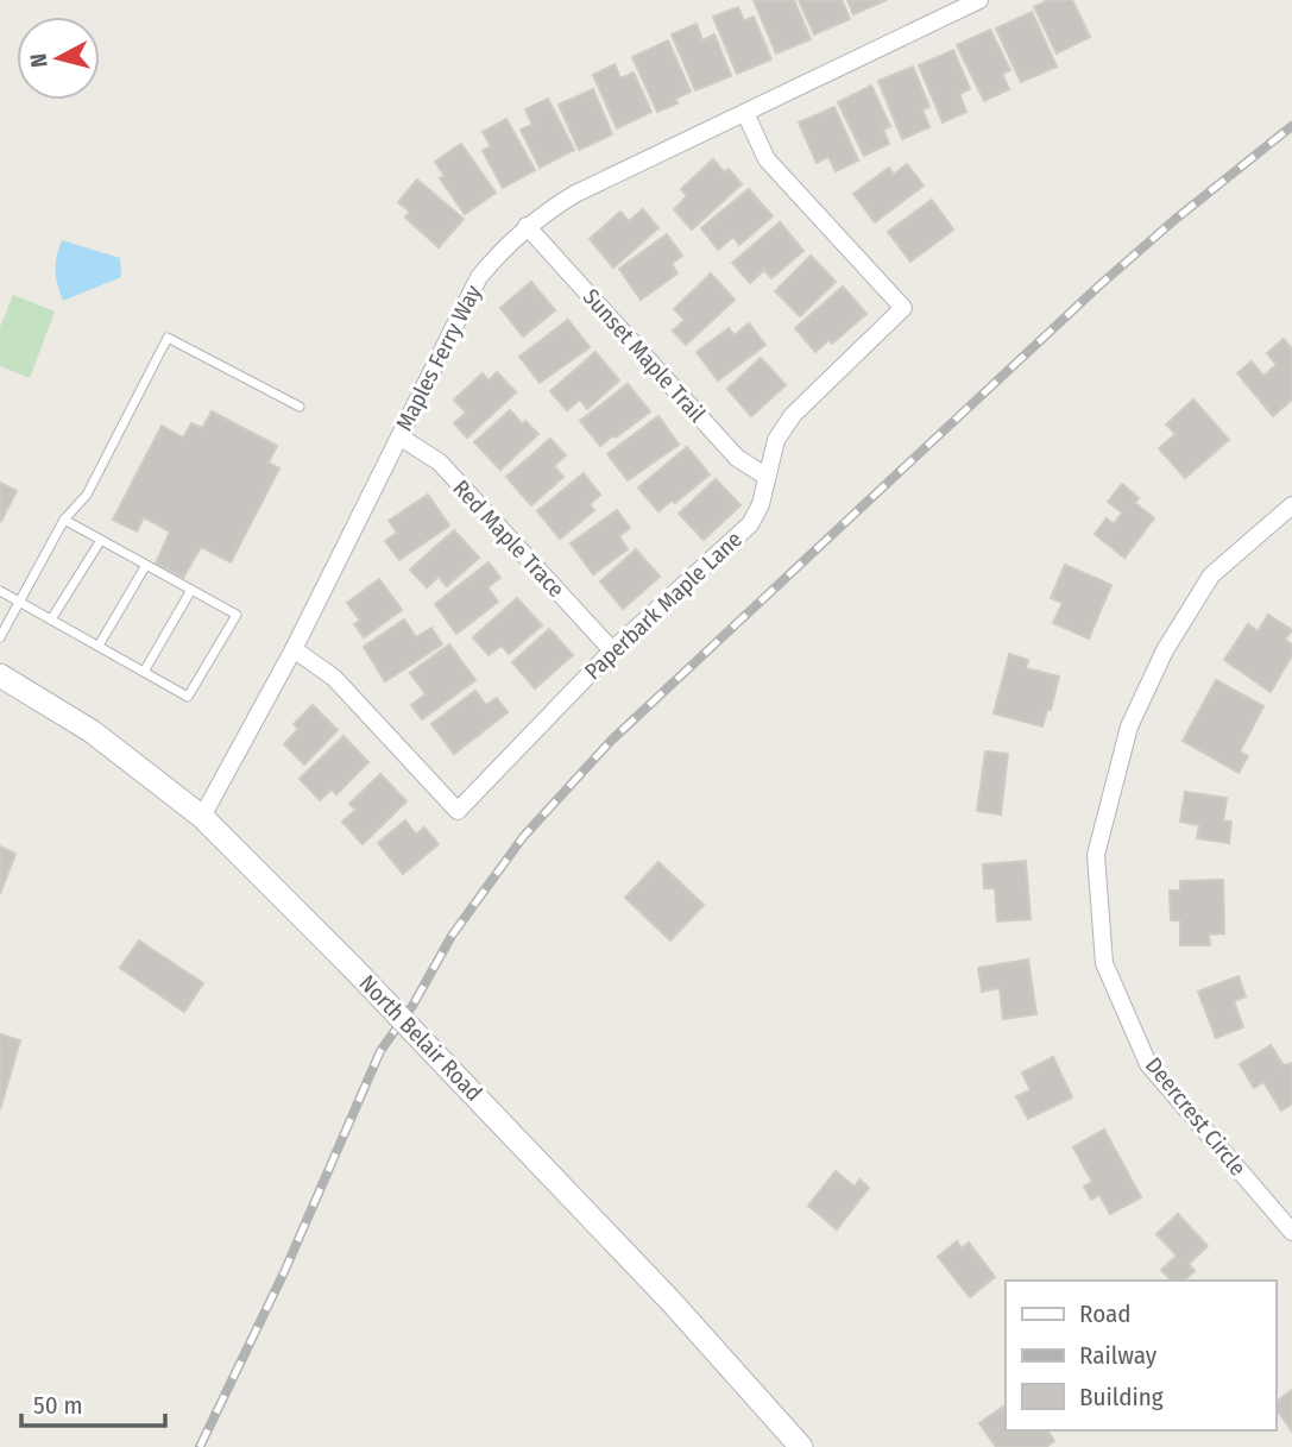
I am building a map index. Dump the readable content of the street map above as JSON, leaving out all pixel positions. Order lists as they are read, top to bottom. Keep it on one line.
{"streets":{"street":["Sunset Maple Trail","Maples Ferry Way","Red Maple Trace","Paperbark Maple Lane","North Belair Road","Deercrest Circle"]},"crossings":[["Sunset Maple Trail","Maples Ferry Way"],["Sunset Maple Trail","Paperbark Maple Lane"],["Maples Ferry Way","Red Maple Trace"],["Maples Ferry Way","Paperbark Maple Lane"],["Maples Ferry Way","North Belair Road"],["Red Maple Trace","Paperbark Maple Lane"]],"legend":["Road","Railway","Building"],"scale_bar":"50 m","north":"left"}
